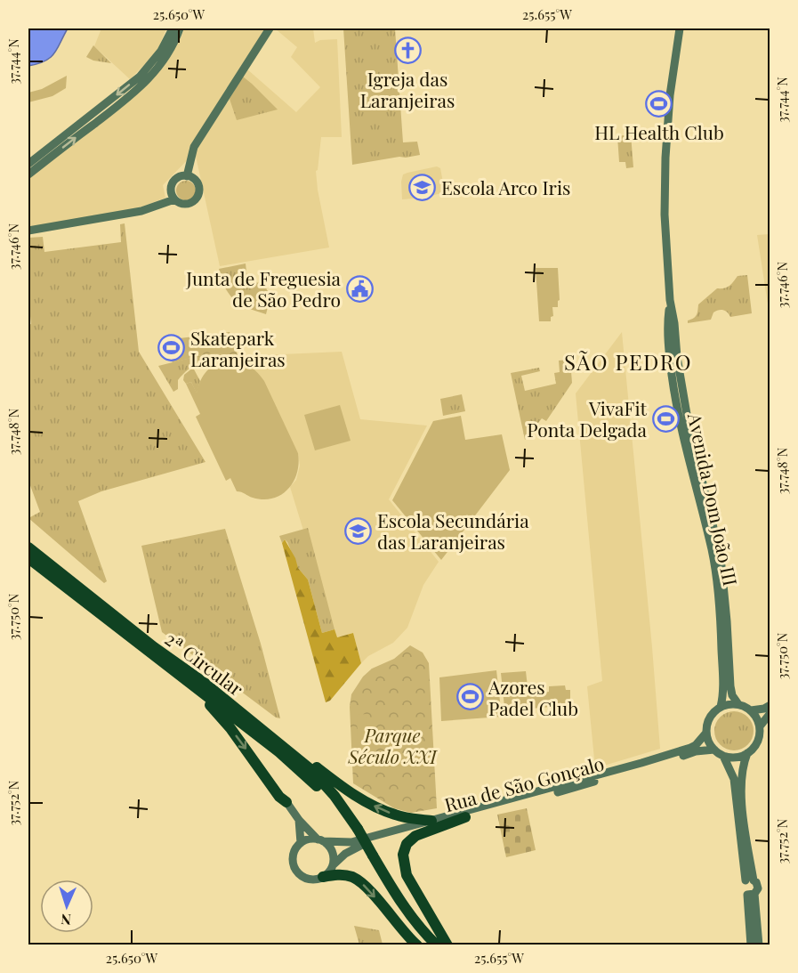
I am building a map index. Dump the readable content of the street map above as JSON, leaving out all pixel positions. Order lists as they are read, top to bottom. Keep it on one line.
{"streets":{"highway":["2ª Circular"],"main road":["Avenida Dom João III","Rua de São Gonçalo"]},"crossings":[["Avenida Dom João III","Rua de São Gonçalo"]],"districts":["SÃO PEDRO"],"parks":["Parque Século XXI"],"places":{"church":["Igreja das Laranjeiras"],"sports":["HL Health Club","Skatepark Laranjeiras","VivaFit Ponta Delgada","Azores Padel Club"],"school or university":["Escola Arco Iris","Escola Secundária das Laranjeiras"],"public building":["Junta de Freguesia de São Pedro"]},"north":"bottom","coordinates":["25.650°W","25.655°W","37.744°N","37.746°N","37.748°N","37.750°N","37.752°N"]}
